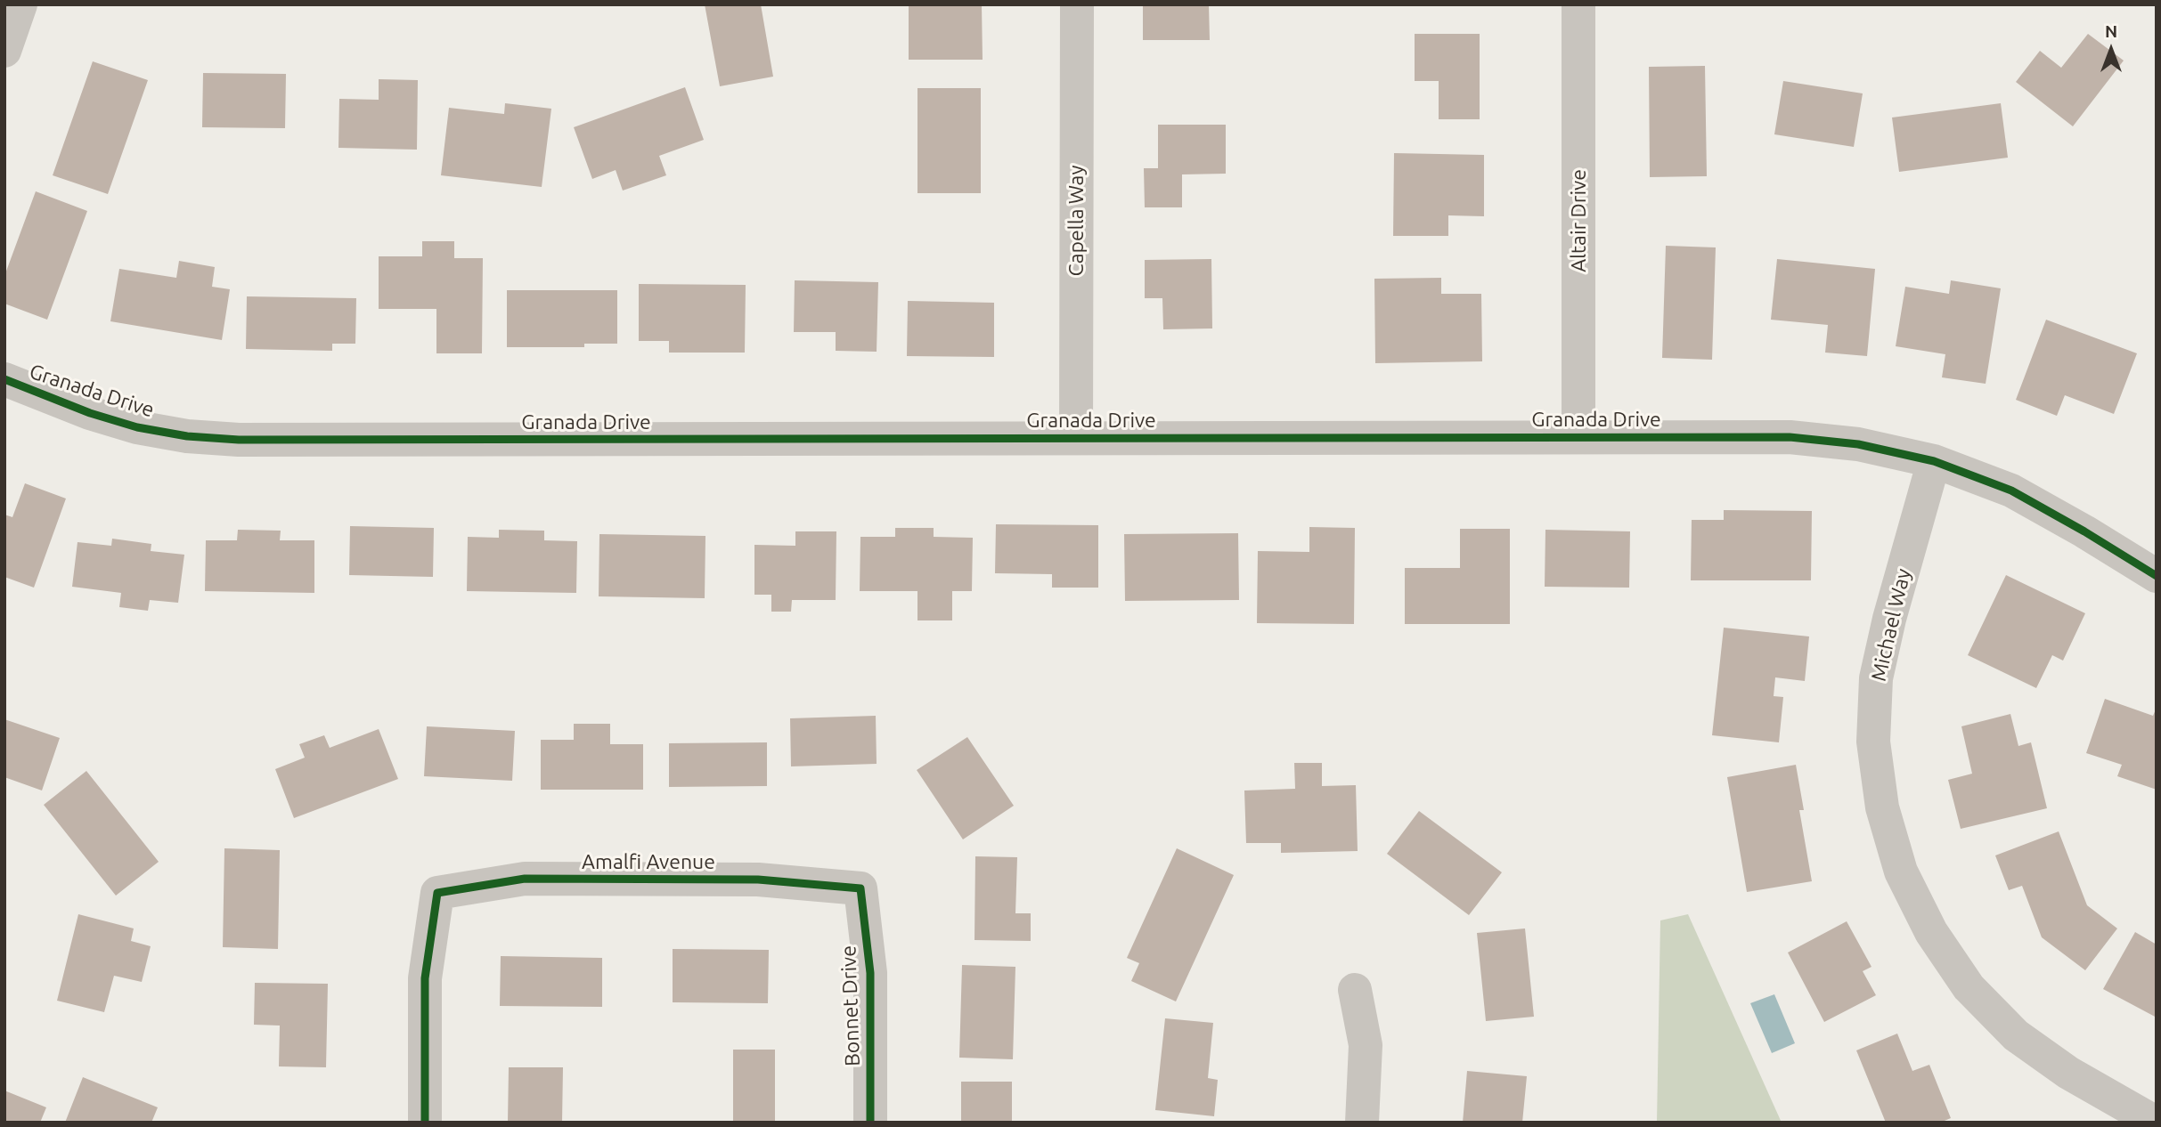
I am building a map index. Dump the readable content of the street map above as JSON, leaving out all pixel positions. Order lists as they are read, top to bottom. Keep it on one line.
{"streets":{"street":["Capella Way","Altair Drive","Granada Drive","Michael Way","Amalfi Avenue","Bonnet Drive"]},"crossings":[["Capella Way","Granada Drive"],["Altair Drive","Granada Drive"],["Granada Drive","Michael Way"],["Amalfi Avenue","Bonnet Drive"]],"north":"top"}
